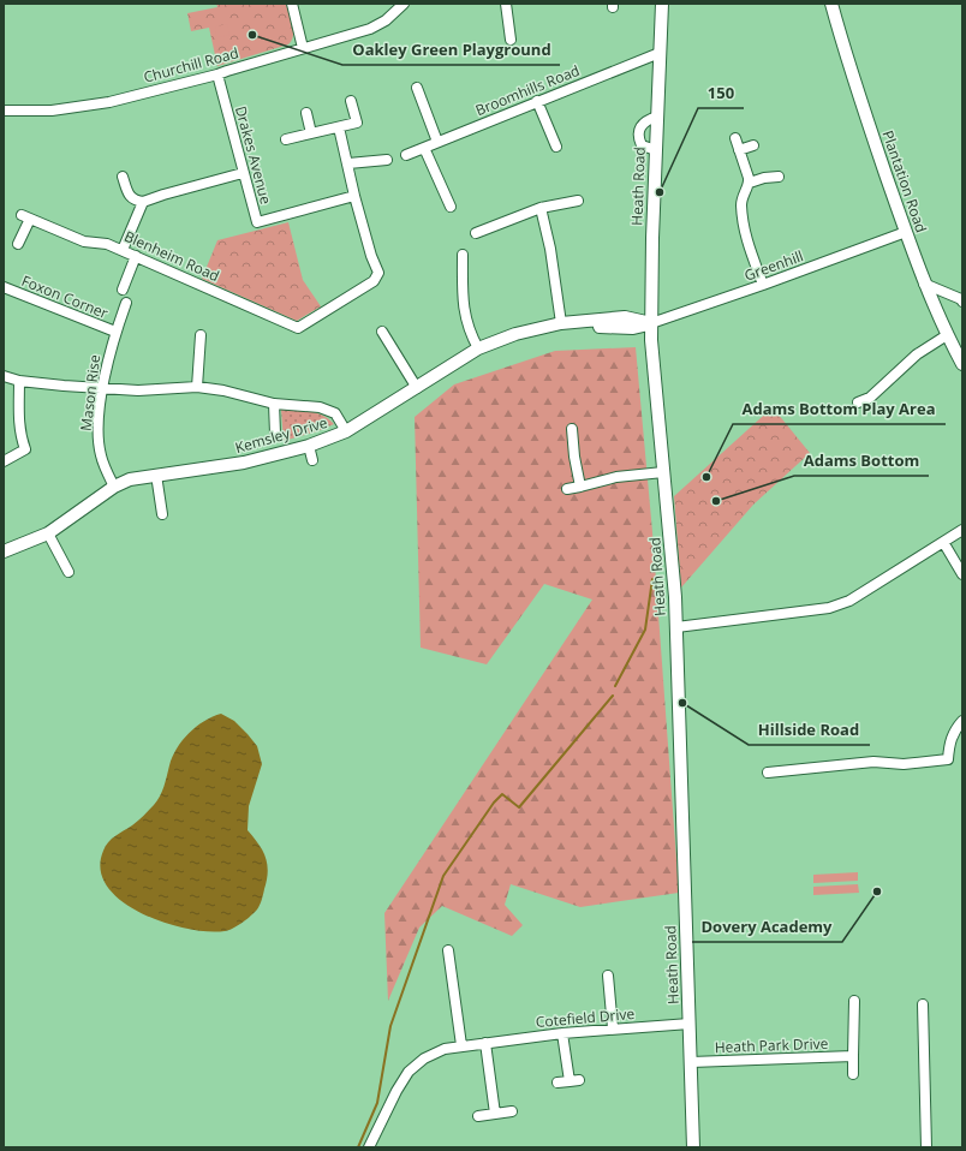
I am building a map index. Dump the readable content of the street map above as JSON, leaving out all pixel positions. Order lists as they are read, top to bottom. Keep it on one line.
{"streets":{"street":["Churchill Road","Broomhills Road","Drakes Avenue","Plantation Road","Heath Road","Blenheim Road","Greenhill","Foxon Corner","Mason Rise","Kemsley Drive","Cotefield Drive","Heath Park Drive"]},"crossings":[["Churchill Road","Drakes Avenue"],["Broomhills Road","Heath Road"],["Drakes Avenue","Blenheim Road"],["Plantation Road","Greenhill"],["Heath Road","Greenhill"],["Heath Road","Kemsley Drive"],["Heath Road","Cotefield Drive"],["Heath Road","Heath Park Drive"],["Greenhill","Kemsley Drive"],["Foxon Corner","Mason Rise"],["Mason Rise","Kemsley Drive"]],"places":["Oakley Green Playground","150","Adams Bottom Play Area","Adams Bottom","Hillside Road","Dovery Academy"]}
